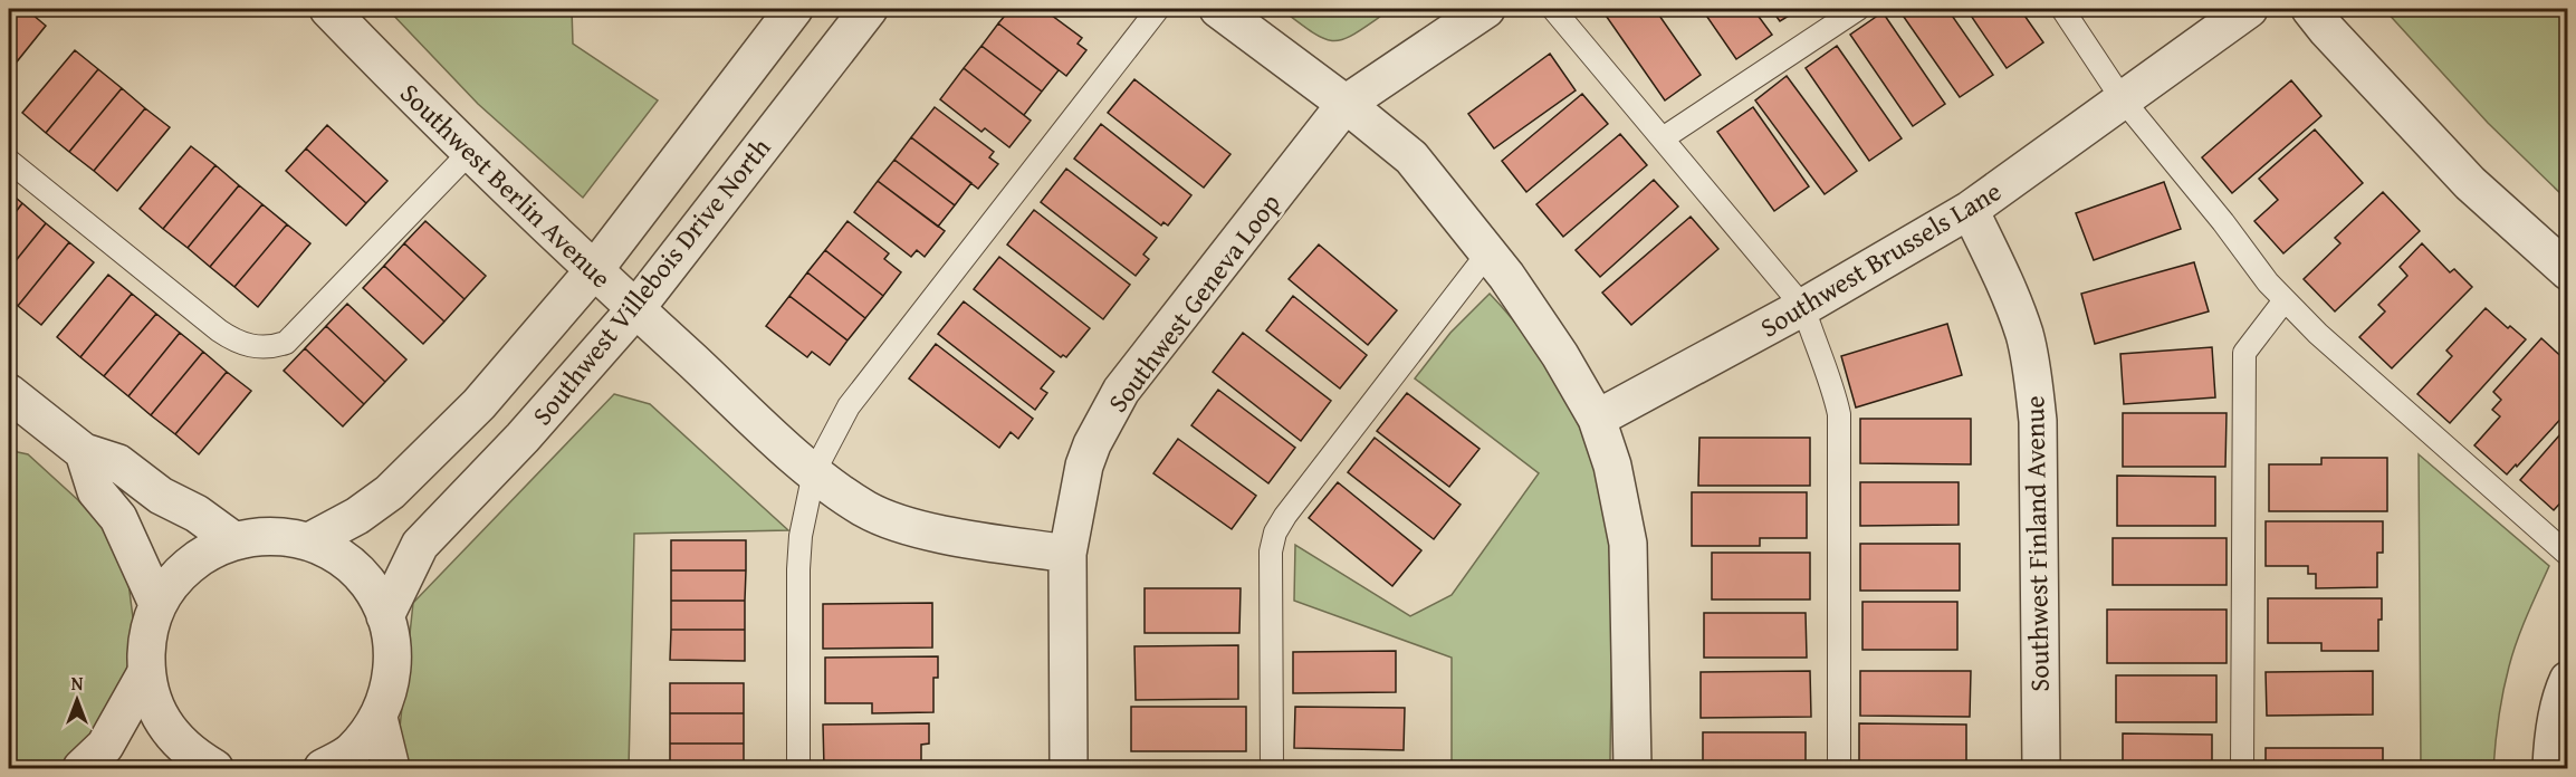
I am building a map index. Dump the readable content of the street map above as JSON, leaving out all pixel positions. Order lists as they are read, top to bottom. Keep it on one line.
{"streets":{"street":["Southwest Berlin Avenue","Southwest Brussels Lane","Southwest Villebois Drive North","Southwest Geneva Loop","Southwest Finland Avenue"]},"crossings":[["Southwest Berlin Avenue","Southwest Villebois Drive North"],["Southwest Berlin Avenue","Southwest Geneva Loop"],["Southwest Brussels Lane","Southwest Finland Avenue"]],"north":"top"}
